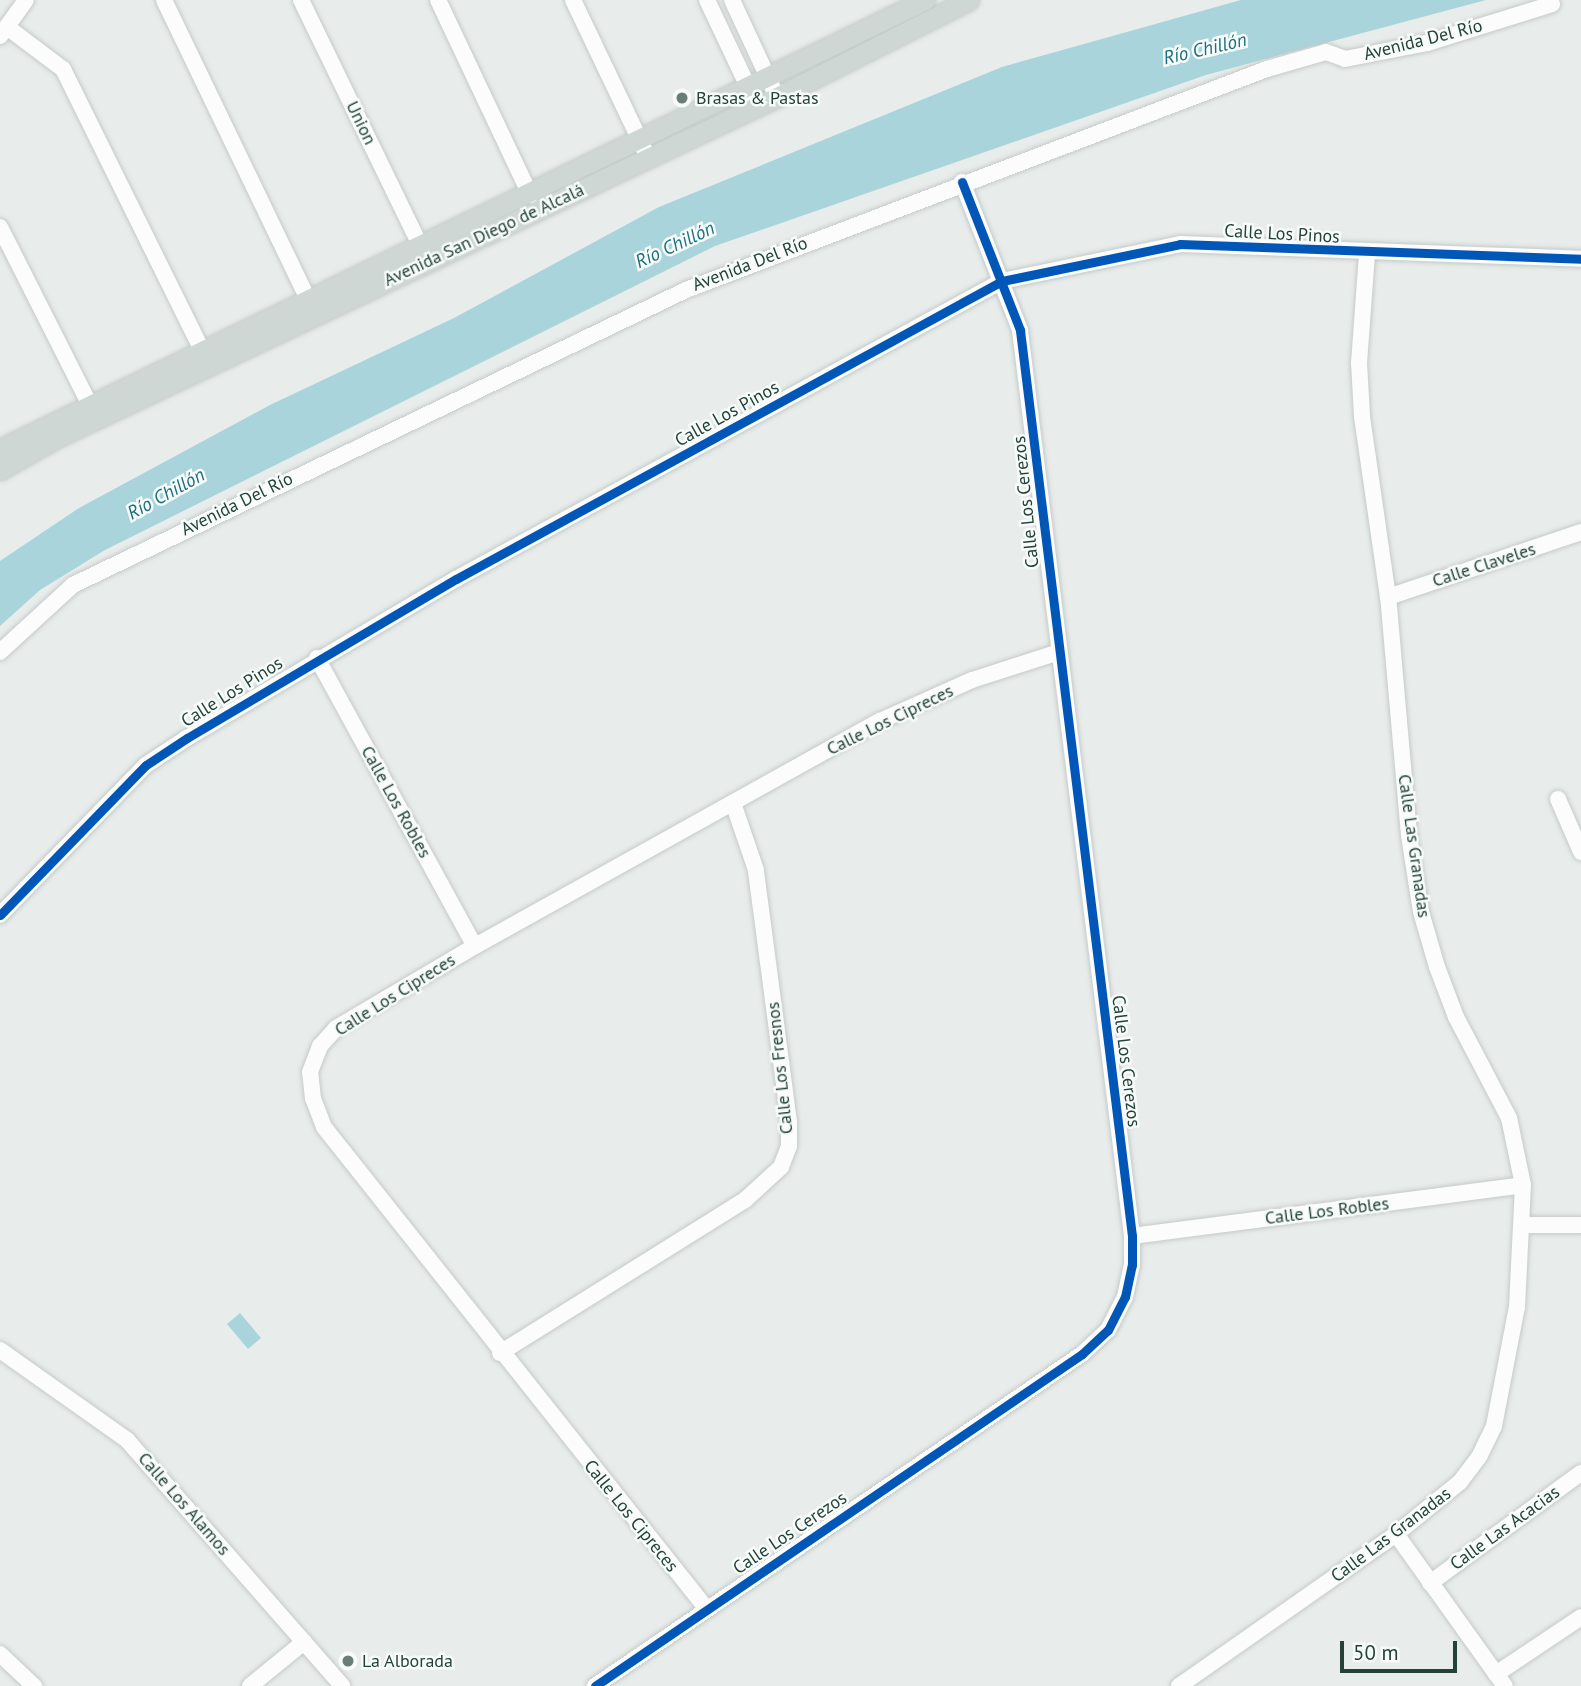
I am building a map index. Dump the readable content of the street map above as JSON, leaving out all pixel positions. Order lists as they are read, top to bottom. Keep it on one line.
{"streets":{"main road":["Avenida San Diego de Alcalá"],"street":["Avenida Del Río","Union","Calle Los Pinos","Calle Los Cerezos","Calle Claveles","Calle Los Cipreces","Calle Los Robles","Calle Las Granadas","Calle Los Fresnos","Calle Los Alamos","Calle Las Acacias"]},"crossings":[["Avenida Del Río","Calle Los Cerezos"],["Union","Avenida San Diego de Alcalá"],["Calle Los Pinos","Calle Los Cerezos"],["Calle Los Pinos","Calle Los Robles"],["Calle Los Pinos","Calle Las Granadas"],["Calle Los Cerezos","Calle Los Cipreces"],["Calle Los Cerezos","Calle Los Robles"],["Calle Claveles","Calle Las Granadas"],["Calle Los Cipreces","Calle Los Robles"],["Calle Los Cipreces","Calle Los Fresnos"],["Calle Los Robles","Calle Las Granadas"]],"water":["Río Chillón"],"places":["Brasas & Pastas","La Alborada"],"scale_bar":"50 m"}
